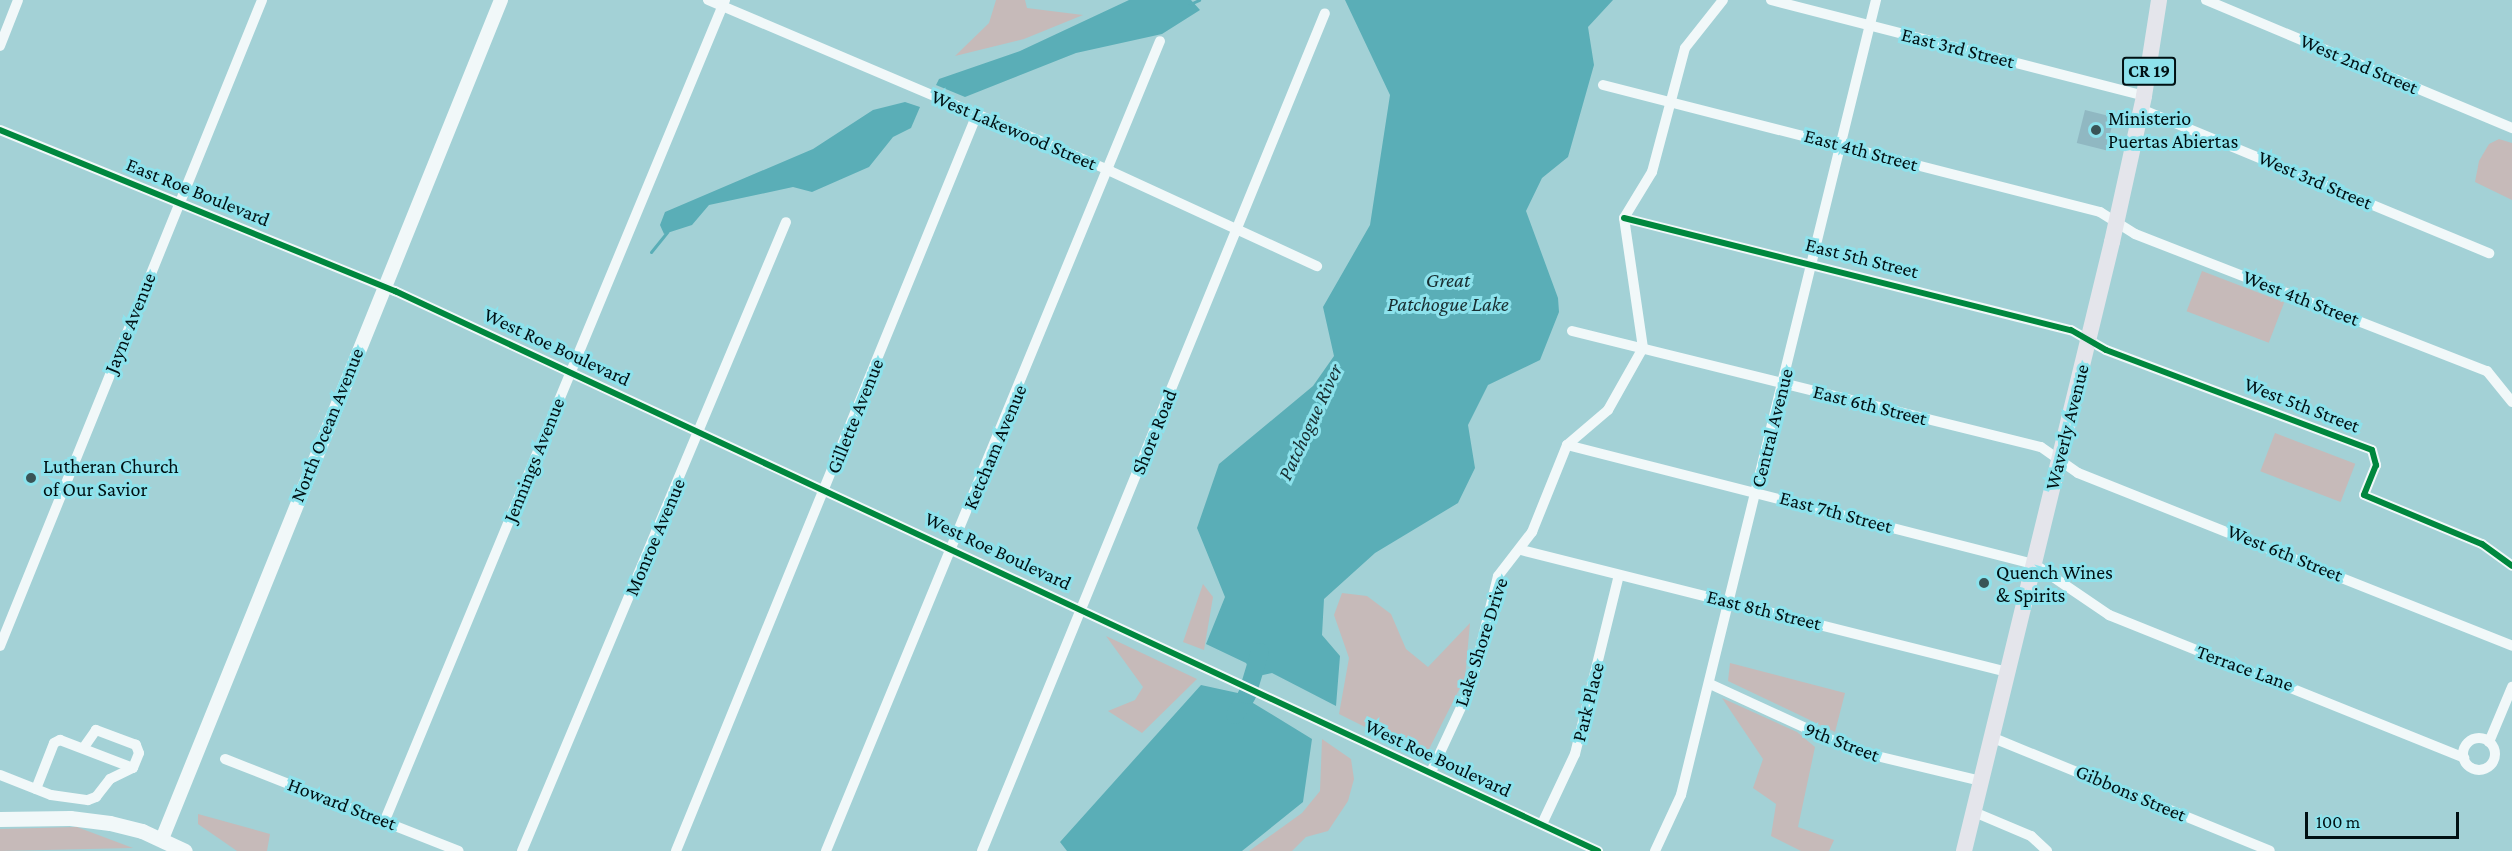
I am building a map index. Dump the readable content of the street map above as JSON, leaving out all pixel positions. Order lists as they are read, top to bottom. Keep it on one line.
{"streets":{"main road":["CR 19","Waverly Avenue"],"street":["East 3rd Street","West 2nd Street","West Lakewood Street","East 4th Street","West 3rd Street","East Roe Boulevard","East 5th Street","West 4th Street","Jayne Avenue","West Roe Boulevard","East 6th Street","West 5th Street","Gillette Avenue","North Ocean Avenue","Central Avenue","Shore Road","Ketcham Avenue","Jennings Avenue","East 7th Street","Monroe Avenue","West 6th Street","East 8th Street","Lake Shore Drive","Terrace Lane","Park Place","9th Street","Gibbons Street","Howard Street"]},"crossings":[["East 3rd Street","West 3rd Street"],["East 3rd Street","Waverly Avenue"],["East 3rd Street","Central Avenue"],["West Lakewood Street","Gillette Avenue"],["West Lakewood Street","Shore Road"],["West Lakewood Street","Ketcham Avenue"],["West Lakewood Street","Jennings Avenue"],["East 4th Street","West 4th Street"],["East 4th Street","Waverly Avenue"],["East 4th Street","Central Avenue"],["West 3rd Street","Waverly Avenue"],["East Roe Boulevard","Jayne Avenue"],["East Roe Boulevard","West Roe Boulevard"],["East Roe Boulevard","North Ocean Avenue"],["East 5th Street","West 5th Street"],["East 5th Street","Waverly Avenue"],["East 5th Street","Central Avenue"],["West 4th Street","Waverly Avenue"],["West Roe Boulevard","Gillette Avenue"],["West Roe Boulevard","North Ocean Avenue"],["West Roe Boulevard","Shore Road"],["West Roe Boulevard","Ketcham Avenue"],["West Roe Boulevard","Jennings Avenue"],["West Roe Boulevard","Monroe Avenue"],["West Roe Boulevard","Lake Shore Drive"],["West Roe Boulevard","Park Place"],["East 6th Street","Waverly Avenue"],["East 6th Street","Central Avenue"],["East 6th Street","West 6th Street"],["East 6th Street","Lake Shore Drive"],["West 5th Street","Waverly Avenue"],["Waverly Avenue","East 7th Street"],["Waverly Avenue","West 6th Street"],["Waverly Avenue","East 8th Street"],["Waverly Avenue","Terrace Lane"],["Waverly Avenue","9th Street"],["Waverly Avenue","Gibbons Street"],["Central Avenue","East 7th Street"],["Central Avenue","East 8th Street"],["Central Avenue","9th Street"],["Jennings Avenue","Howard Street"],["East 7th Street","Lake Shore Drive"],["East 7th Street","Terrace Lane"],["East 8th Street","Lake Shore Drive"],["East 8th Street","Park Place"]],"water":["Great Patchogue Lake","Patchogue River"],"places":["Ministerio Puertas Abiertas","Lutheran Church of Our Savior","Quench Wines & Spirits"],"scale_bar":"100 m"}
